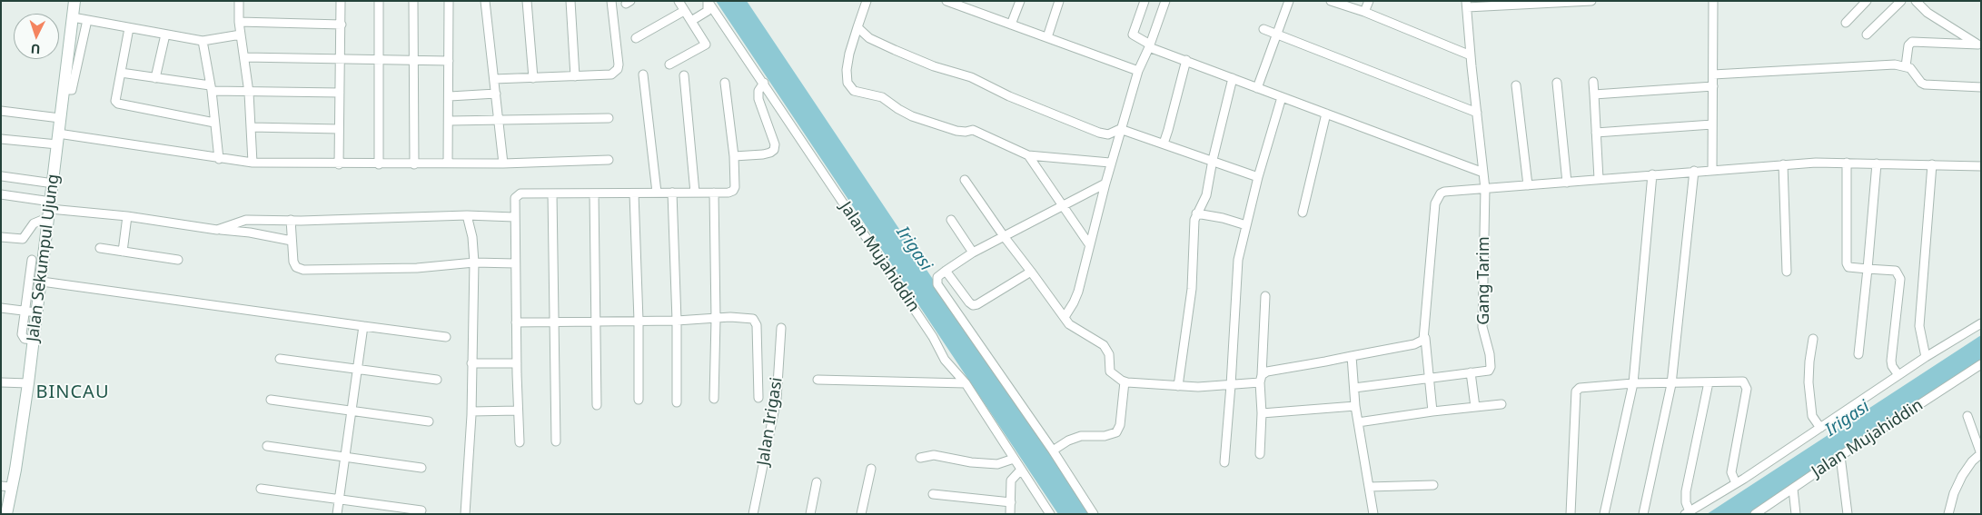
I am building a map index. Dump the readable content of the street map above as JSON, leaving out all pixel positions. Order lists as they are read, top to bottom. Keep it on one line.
{"streets":{"main road":["Jalan Sekumpul Ujung"],"street":["Jalan Mujahiddin","Gang Tarim","Jalan Irigasi"]},"districts":["BINCAU"],"water":["Irigasi"],"north":"bottom"}
